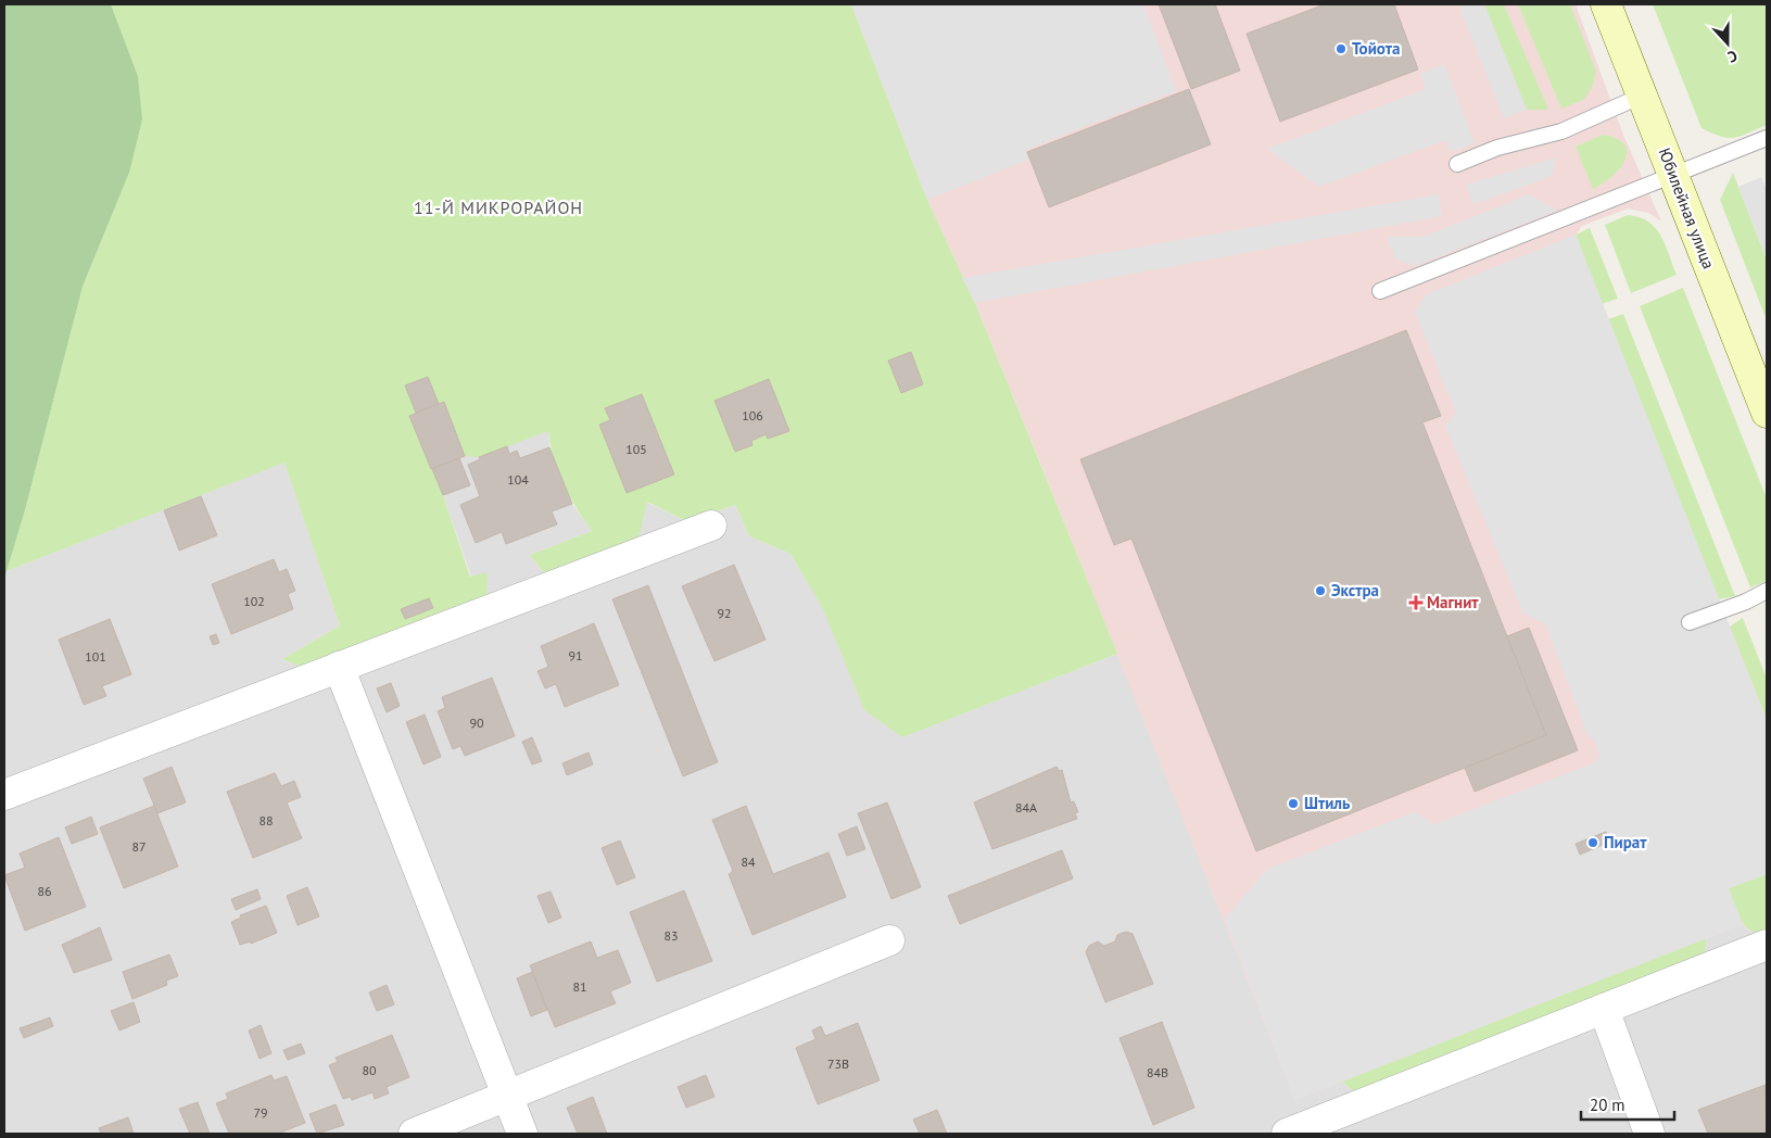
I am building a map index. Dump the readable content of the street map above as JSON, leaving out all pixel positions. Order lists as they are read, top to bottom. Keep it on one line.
{"streets":{"main road":["Юбилейная улица"]},"districts":["11-Й МИКРОРАЙОН"],"places":{"other":["Тойота","Экстра","Штиль","Пират"],"health":["Магнит"]},"house_numbers":["106","105","104","102","92","91","101","90","84А","88","87","84","86","83","81","73В","80","84В","79"],"scale_bar":"20 m","north":"bottom"}
